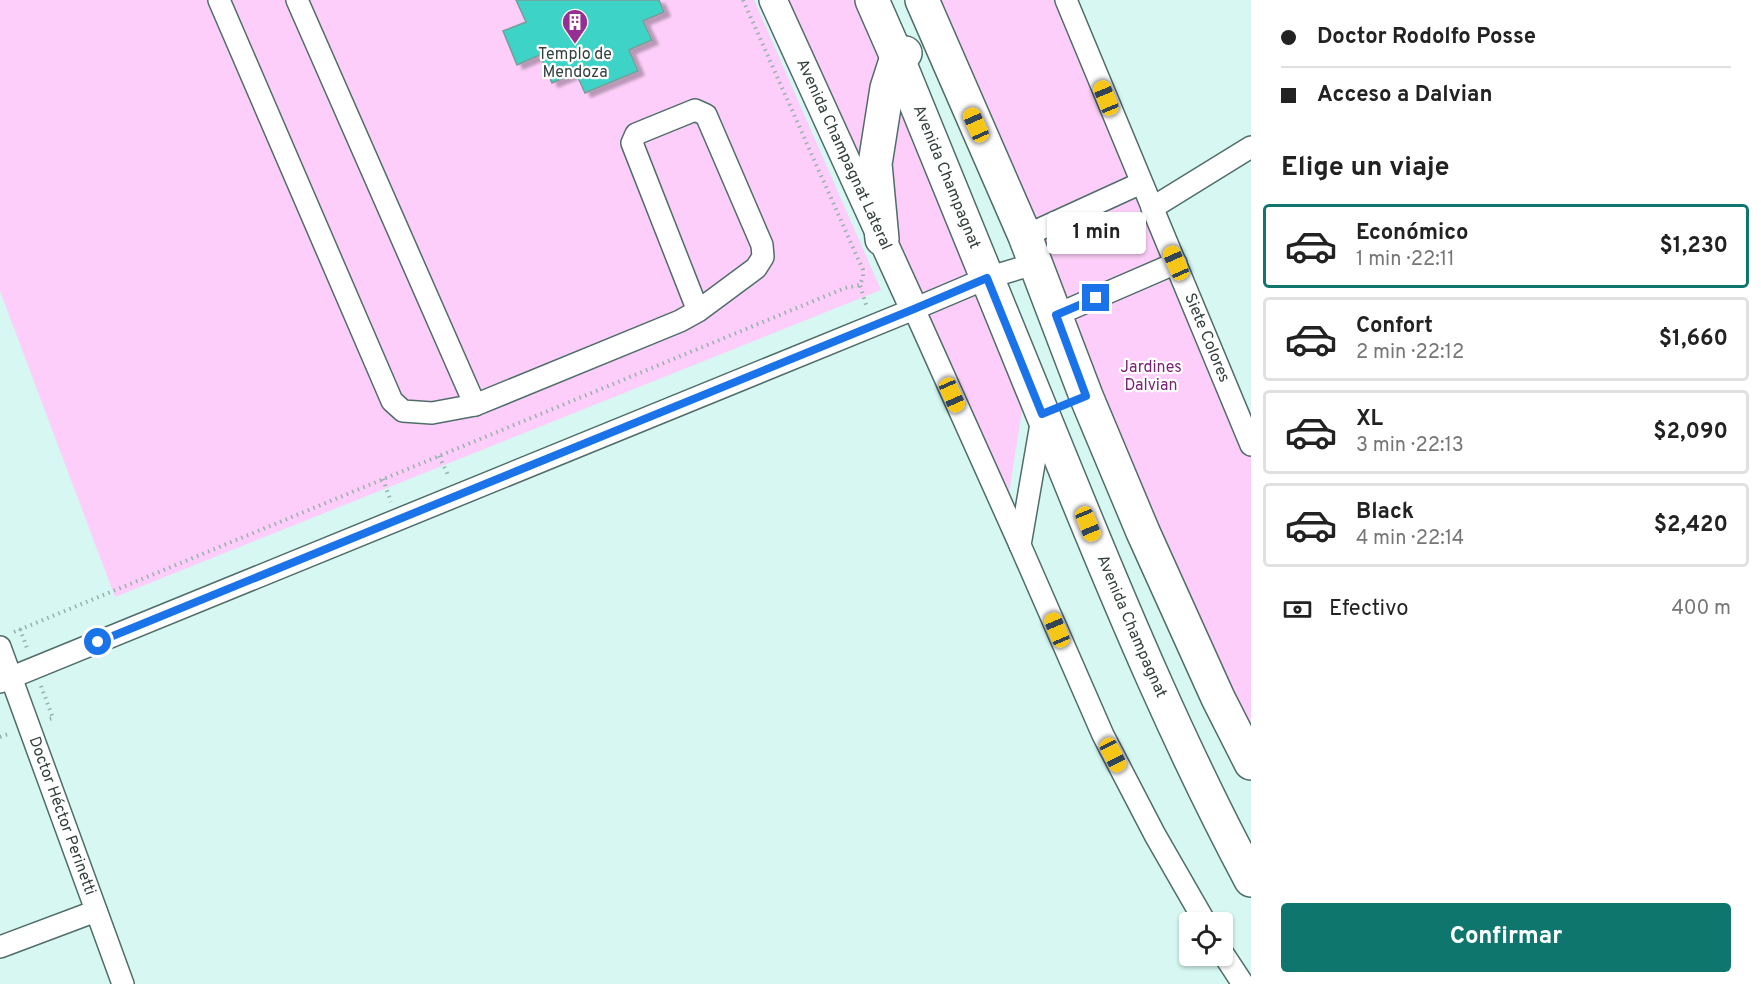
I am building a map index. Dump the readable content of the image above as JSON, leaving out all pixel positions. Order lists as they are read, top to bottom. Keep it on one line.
{"streets":{"main road":["Avenida Champagnat"],"street":["Avenida Champagnat Lateral","Siete Colores","Doctor Héctor Perinetti"]},"parks":["Jardines Dalvian"],"places":{"building":["Templo de Mendoza"]},"page":{"banner":["Doctor Rodolfo Posse","Acceso a Dalvian"],"heading":"Elige un viaje","list":[{"name":"Económico","note":"1 min · 22:11","value":"$1,230"},{"name":"Confort","note":"2 min · 22:12","value":"$1,660"},{"name":"XL","note":"3 min · 22:13","value":"$2,090"},{"name":"Black","note":"4 min · 22:14","value":"$2,420"}],"bubble":"1 min","pay":["Efectivo","400 m"],"buttons":"Confirmar"}}
